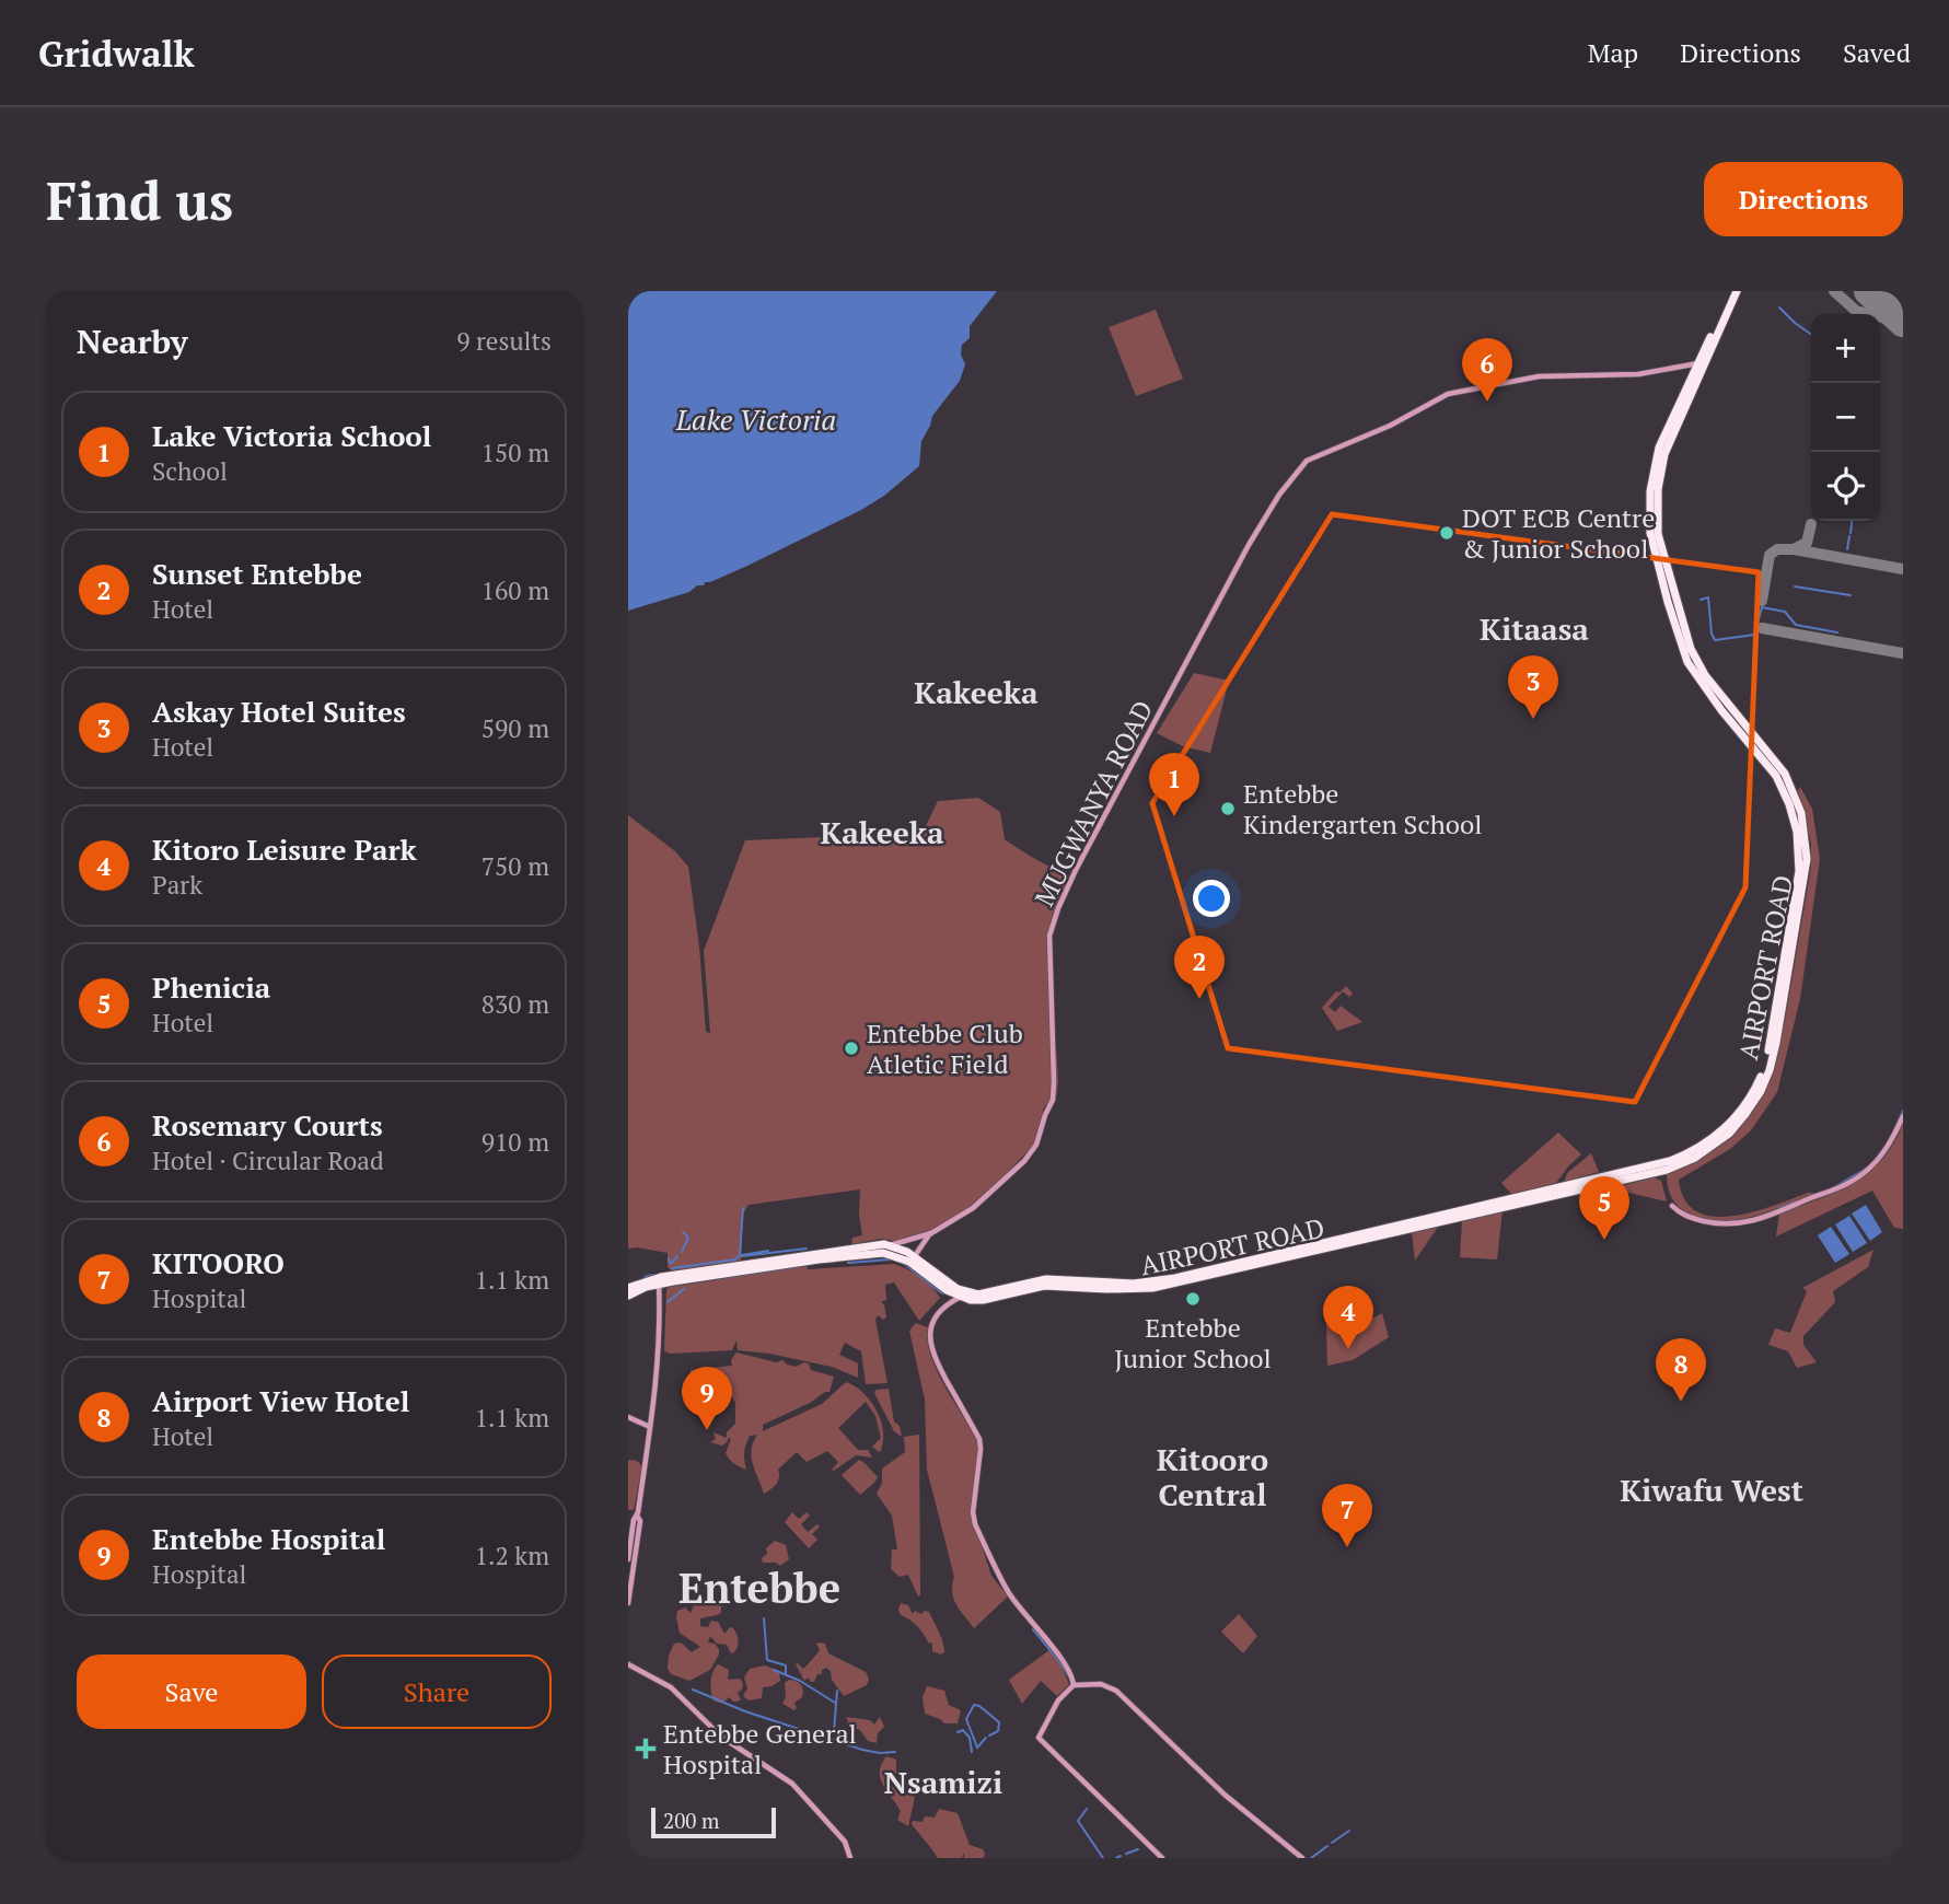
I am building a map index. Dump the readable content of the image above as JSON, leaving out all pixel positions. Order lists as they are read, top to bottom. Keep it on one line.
{"streets":{"highway":["AIRPORT ROAD"],"street":["MUGWANYA ROAD"]},"crossings":[["MUGWANYA ROAD","AIRPORT ROAD"]],"districts":["Kitaasa","Kakeeka","Kakeeka","Kitooro Central","Kiwafu West","Entebbe","Nsamizi"],"water":["Lake Victoria"],"places":{"other":["DOT ECB Centre & Junior School","Entebbe Kindergarten School","Entebbe Club Atletic Field","Entebbe Junior School"],"health":["Entebbe General Hospital"]},"scale_bar":"200 m","page":{"header":"Gridwalk","nav":["Map","Directions","Saved"],"buttons":["Directions",["Save","Share"]],"title":"Find us","heading":["Nearby","9 results"],"map_buttons":["+","−"],"pins":["6","3","1","2","5","4","8","9","7"],"list":[{"mark":"1","name":"Lake Victoria School","note":"School","value":"150 m"},{"mark":"2","name":"Sunset Entebbe","note":"Hotel","value":"160 m"},{"mark":"3","name":"Askay Hotel Suites","note":"Hotel","value":"590 m"},{"mark":"4","name":"Kitoro Leisure Park","note":"Park","value":"750 m"},{"mark":"5","name":"Phenicia","note":"Hotel","value":"830 m"},{"mark":"6","name":"Rosemary Courts","note":"Hotel · Circular Road","value":"910 m"},{"mark":"7","name":"KITOORO","note":"Hospital","value":"1.1 km"},{"mark":"8","name":"Airport View Hotel","note":"Hotel","value":"1.1 km"},{"mark":"9","name":"Entebbe Hospital","note":"Hospital","value":"1.2 km"}],"scale":"200 m"}}
